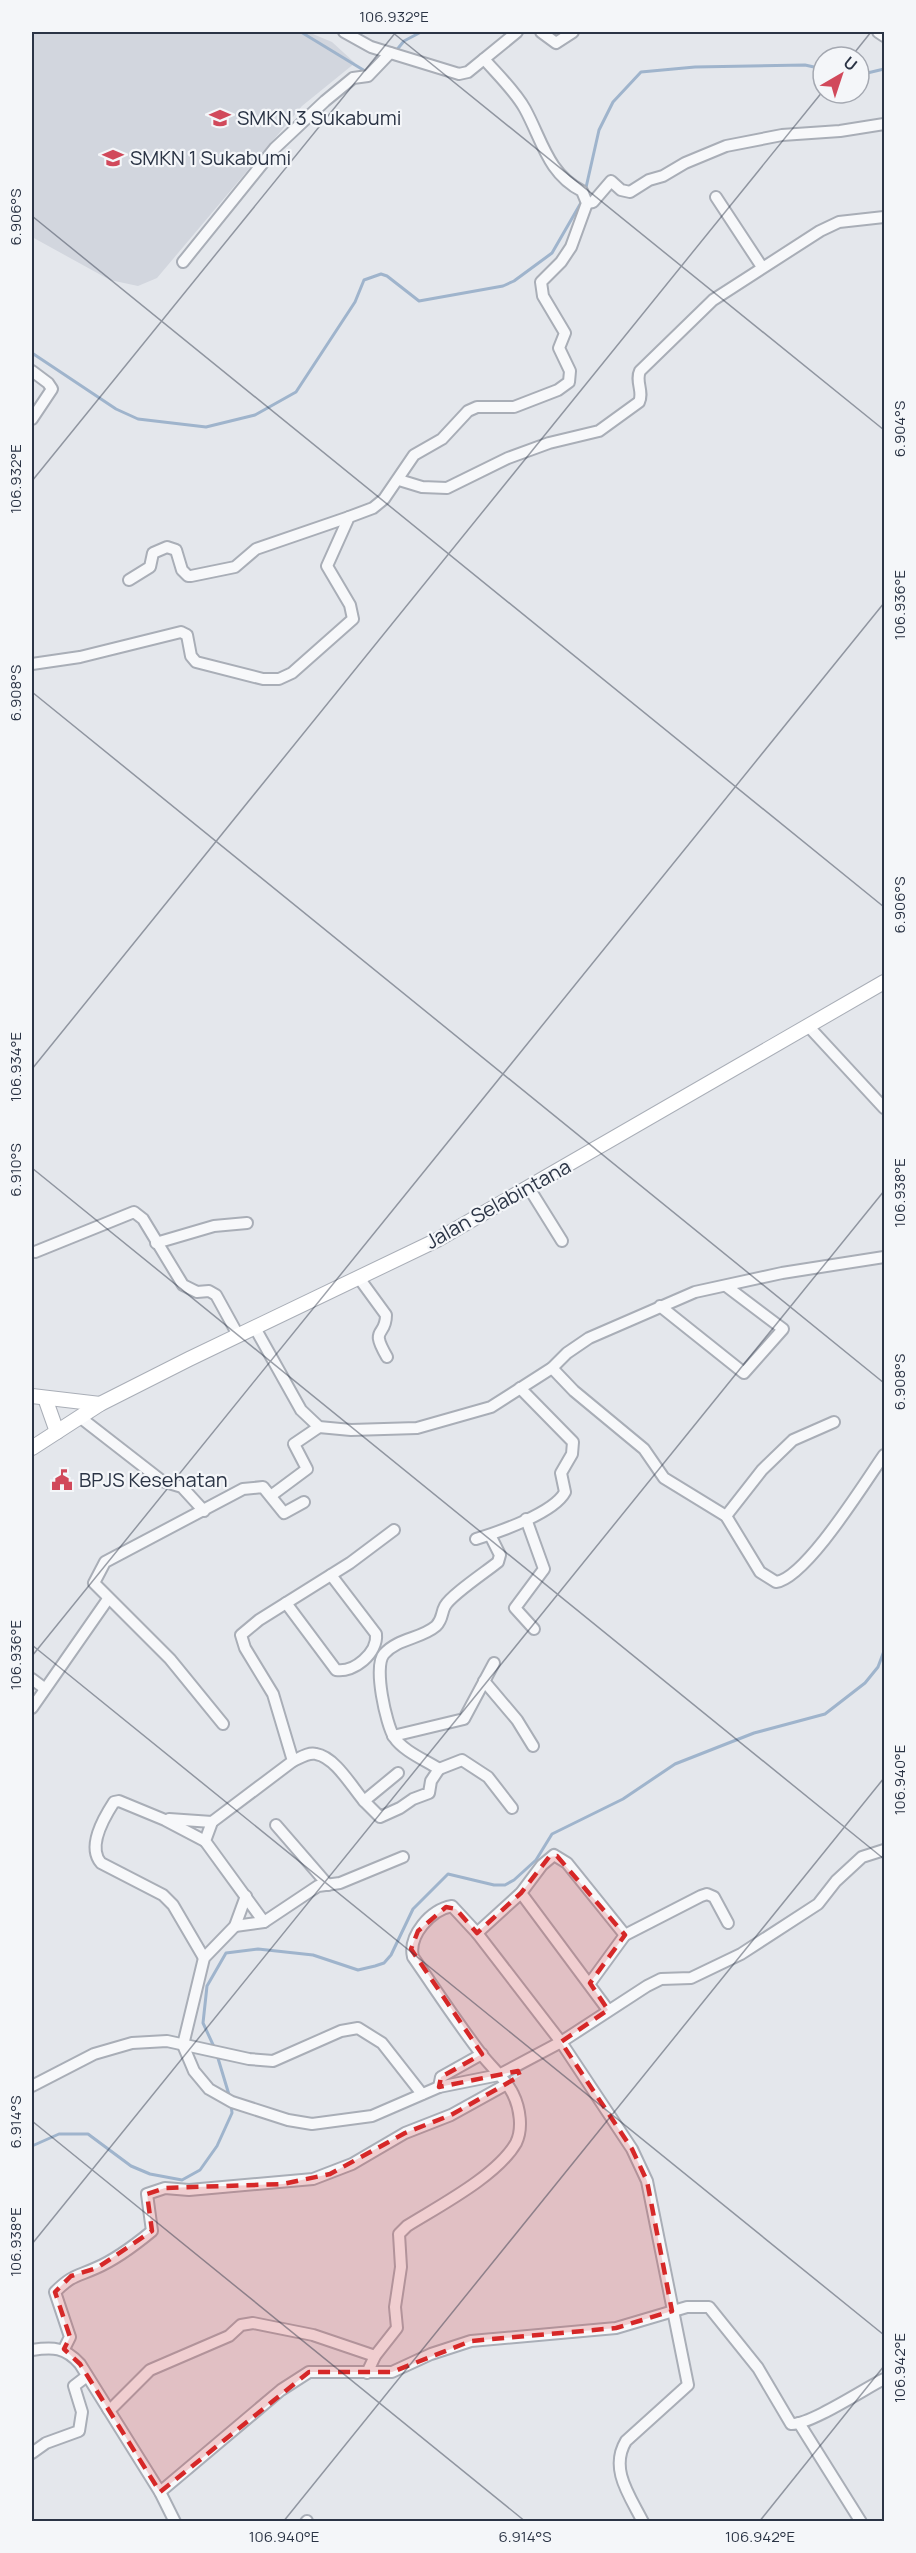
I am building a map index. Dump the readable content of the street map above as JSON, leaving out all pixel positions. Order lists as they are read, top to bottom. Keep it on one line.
{"streets":{"street":["Jalan Selabintana"]},"places":{"school or university":["SMKN 3 Sukabumi","SMKN 1 Sukabumi"],"public building":["BPJS Kesehatan"]},"north":"top right","coordinates":["106.932°E","6.906°S","6.904°S","106.936°E","6.908°S","106.934°E","6.910°S","106.938°E","106.940°E","6.914°S","106.942°E"]}
